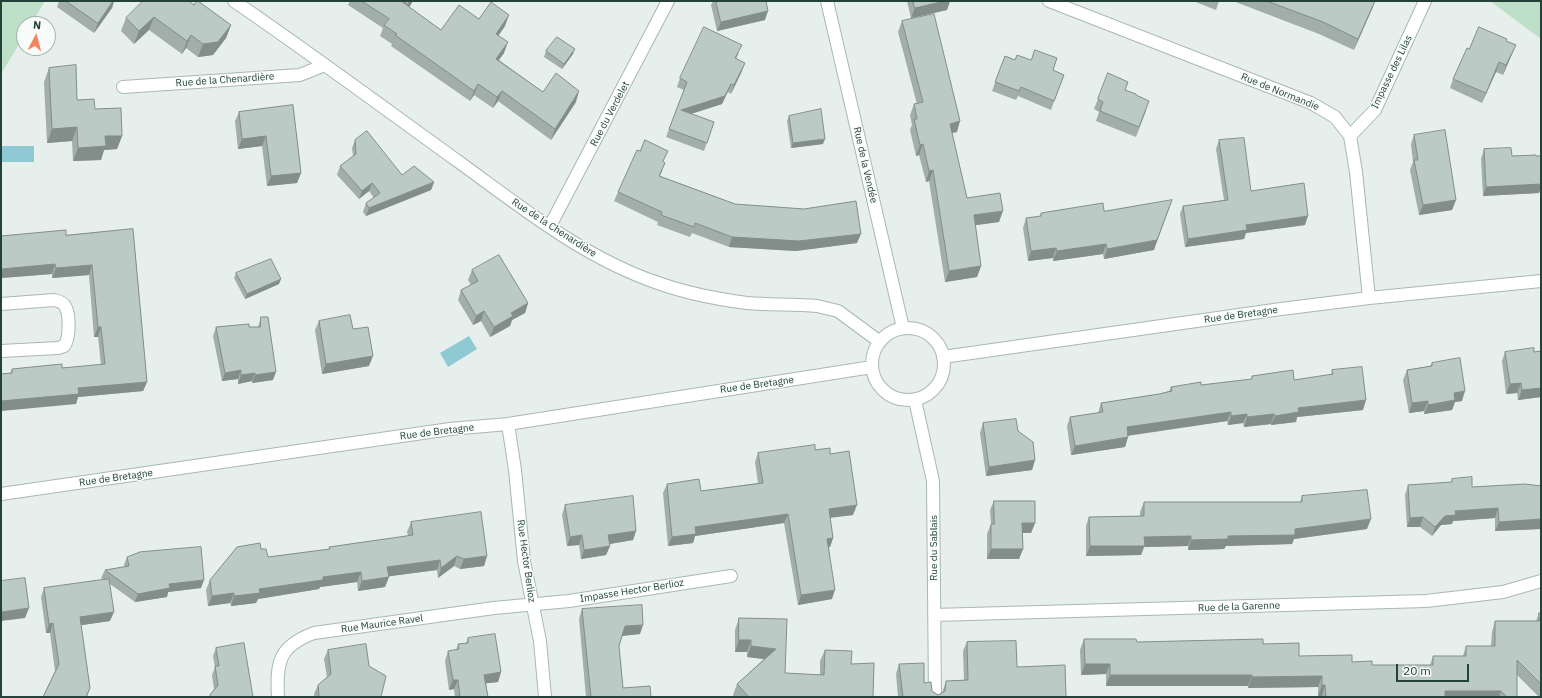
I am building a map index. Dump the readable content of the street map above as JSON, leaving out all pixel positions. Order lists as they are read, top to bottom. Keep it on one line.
{"streets":{"street":["Impasse des Lilas","Rue de la Chenardière","Rue de Normandie","Rue du Verdelet","Rue de la Vendée","Rue de Bretagne","Rue du Sablais","Rue Hector Berlioz","Impasse Hector Berlioz","Rue de la Garenne","Rue Maurice Ravel"]},"crossings":[["Impasse des Lilas","Rue de Normandie"],["Rue de la Chenardière","Rue du Verdelet"],["Rue de la Chenardière","Rue de la Vendée"],["Rue de la Chenardière","Rue de Bretagne"],["Rue de la Chenardière","Rue du Sablais"],["Rue de Normandie","Rue de Bretagne"],["Rue de la Vendée","Rue de Bretagne"],["Rue de la Vendée","Rue du Sablais"],["Rue de Bretagne","Rue du Sablais"],["Rue de Bretagne","Rue Hector Berlioz"],["Rue du Sablais","Rue de la Garenne"],["Rue Hector Berlioz","Impasse Hector Berlioz"],["Rue Hector Berlioz","Rue Maurice Ravel"],["Impasse Hector Berlioz","Rue Maurice Ravel"]],"scale_bar":"20 m","north":"top"}
